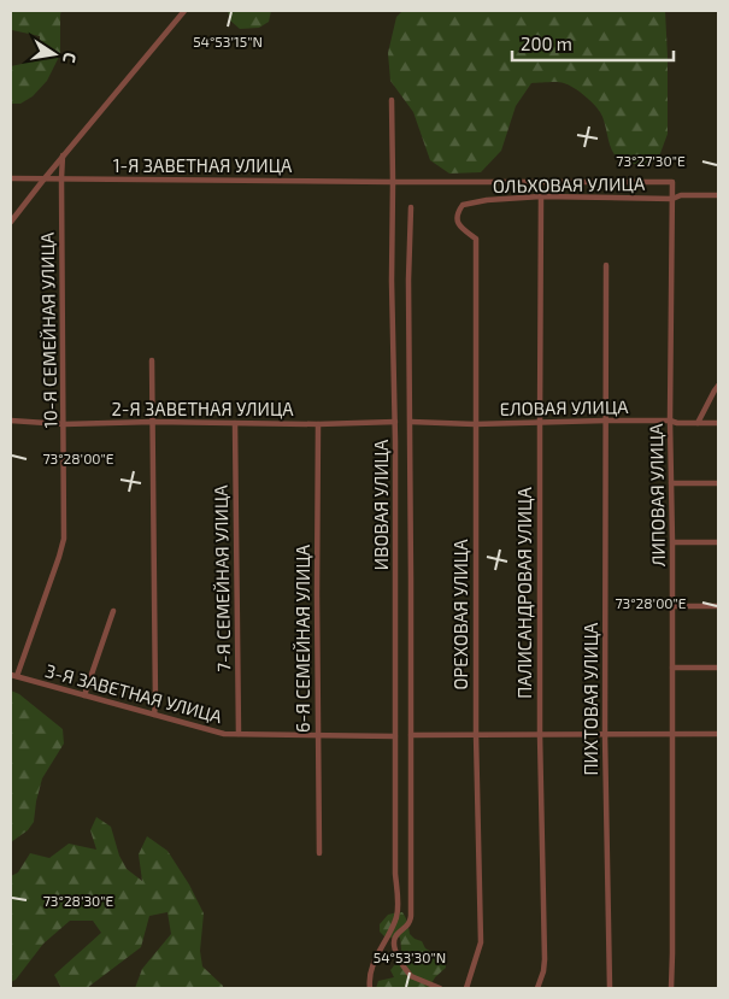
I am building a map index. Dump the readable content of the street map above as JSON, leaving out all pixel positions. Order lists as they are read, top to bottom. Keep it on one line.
{"streets":{"street":["1-Я ЗАВЕТНАЯ УЛИЦА","ОЛЬХОВАЯ УЛИЦА","10-Я СЕМЕЙНАЯ УЛИЦА","ЕЛОВАЯ УЛИЦА","2-Я ЗАВЕТНАЯ УЛИЦА","ЛИПОВАЯ УЛИЦА","ИВОВАЯ УЛИЦА","7-Я СЕМЕЙНАЯ УЛИЦА","ПАЛИСАНДРОВАЯ УЛИЦА","ОРЕХОВАЯ УЛИЦА","6-Я СЕМЕЙНАЯ УЛИЦА","3-Я ЗАВЕТНАЯ УЛИЦА","ПИХТОВАЯ УЛИЦА"]},"crossings":[["1-Я ЗАВЕТНАЯ УЛИЦА","10-Я СЕМЕЙНАЯ УЛИЦА"],["1-Я ЗАВЕТНАЯ УЛИЦА","ЛИПОВАЯ УЛИЦА"],["1-Я ЗАВЕТНАЯ УЛИЦА","ИВОВАЯ УЛИЦА"],["ОЛЬХОВАЯ УЛИЦА","ЛИПОВАЯ УЛИЦА"],["ОЛЬХОВАЯ УЛИЦА","ПАЛИСАНДРОВАЯ УЛИЦА"],["ОЛЬХОВАЯ УЛИЦА","ОРЕХОВАЯ УЛИЦА"],["10-Я СЕМЕЙНАЯ УЛИЦА","2-Я ЗАВЕТНАЯ УЛИЦА"],["10-Я СЕМЕЙНАЯ УЛИЦА","3-Я ЗАВЕТНАЯ УЛИЦА"],["ЕЛОВАЯ УЛИЦА","ЛИПОВАЯ УЛИЦА"],["ЕЛОВАЯ УЛИЦА","ИВОВАЯ УЛИЦА"],["ЕЛОВАЯ УЛИЦА","ПАЛИСАНДРОВАЯ УЛИЦА"],["ЕЛОВАЯ УЛИЦА","ОРЕХОВАЯ УЛИЦА"],["ЕЛОВАЯ УЛИЦА","ПИХТОВАЯ УЛИЦА"],["2-Я ЗАВЕТНАЯ УЛИЦА","ИВОВАЯ УЛИЦА"],["2-Я ЗАВЕТНАЯ УЛИЦА","7-Я СЕМЕЙНАЯ УЛИЦА"],["2-Я ЗАВЕТНАЯ УЛИЦА","6-Я СЕМЕЙНАЯ УЛИЦА"],["ИВОВАЯ УЛИЦА","3-Я ЗАВЕТНАЯ УЛИЦА"],["7-Я СЕМЕЙНАЯ УЛИЦА","3-Я ЗАВЕТНАЯ УЛИЦА"],["6-Я СЕМЕЙНАЯ УЛИЦА","3-Я ЗАВЕТНАЯ УЛИЦА"]],"scale_bar":"200 m","north":"right","coordinates":["54°53'15\"N","73°27'30\"E","73°28'00\"E","73°28'30\"E","54°53'30\"N"]}
